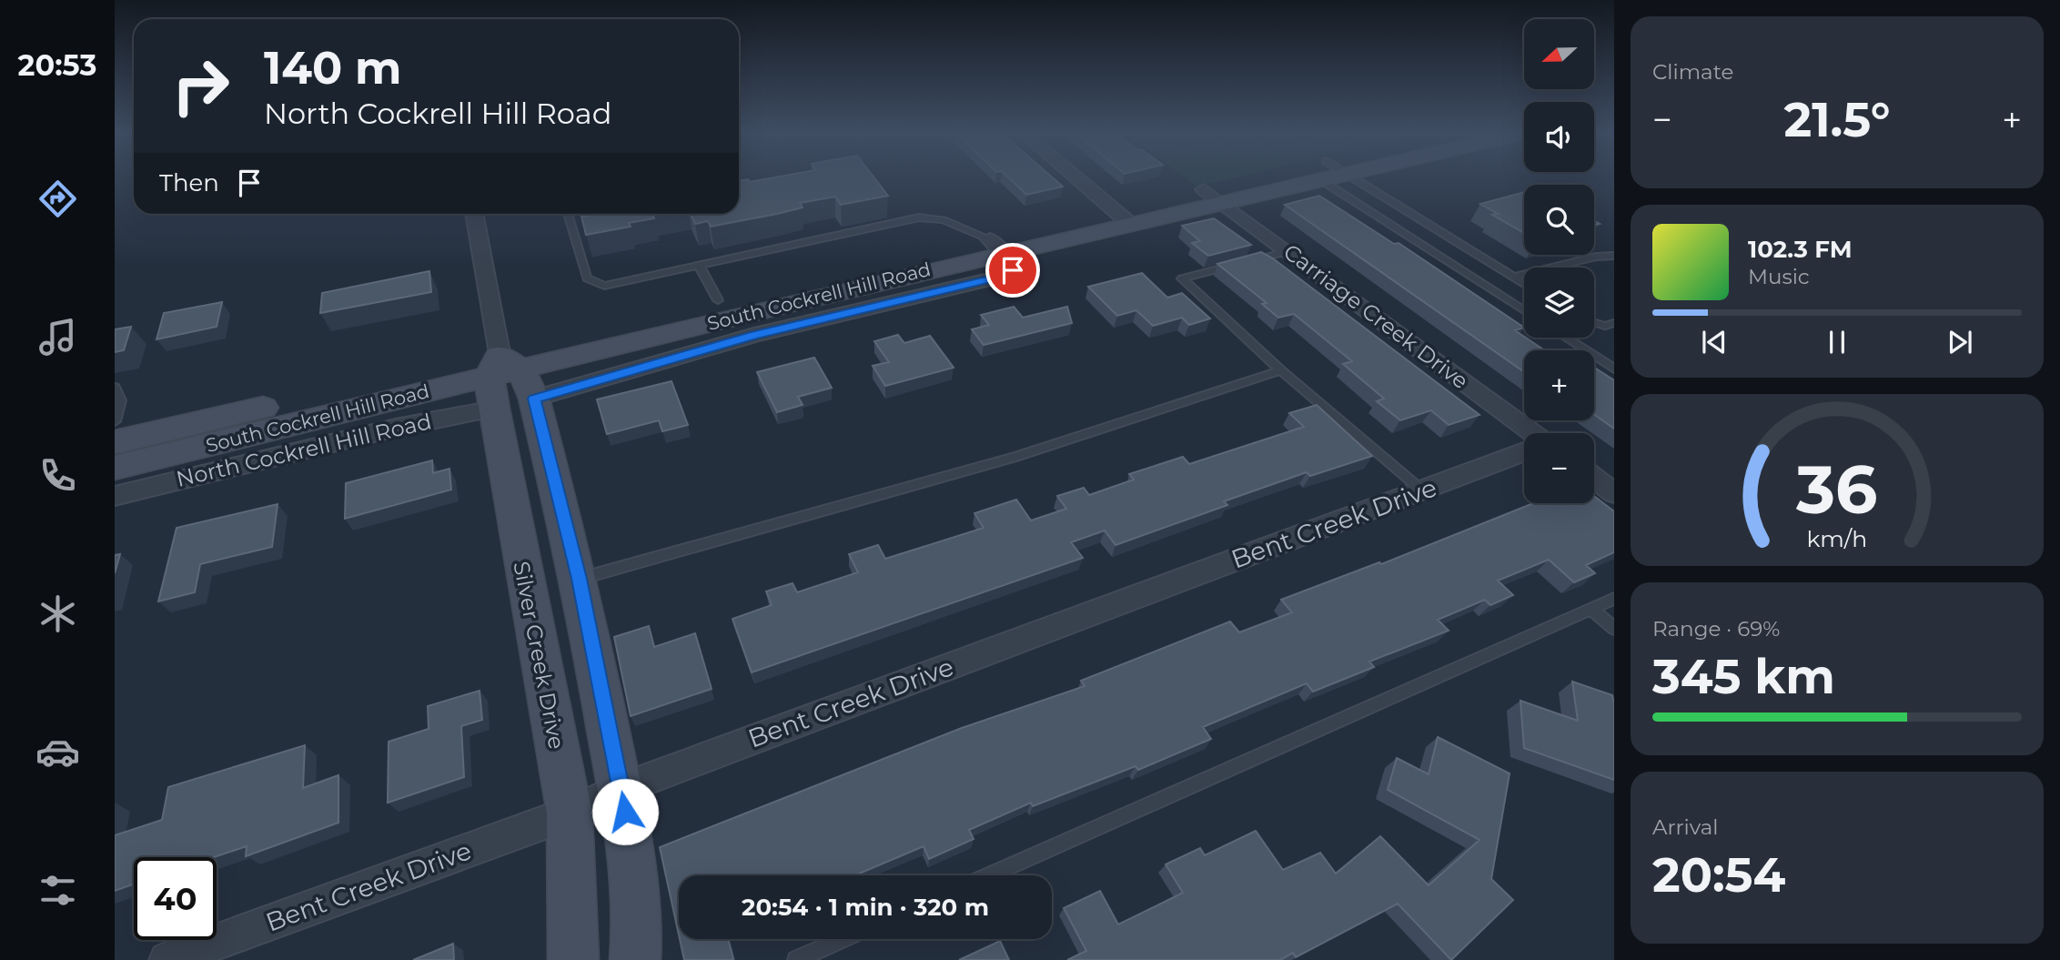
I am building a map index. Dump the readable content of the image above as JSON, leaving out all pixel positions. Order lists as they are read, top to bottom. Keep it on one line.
{"streets":{"main road":["South Cockrell Hill Road","Silver Creek Drive"],"street":["Carriage Creek Drive","North Cockrell Hill Road","Bent Creek Drive"]},"crossings":[["South Cockrell Hill Road","Carriage Creek Drive"],["South Cockrell Hill Road","North Cockrell Hill Road"],["South Cockrell Hill Road","Silver Creek Drive"],["North Cockrell Hill Road","Silver Creek Drive"],["Bent Creek Drive","Silver Creek Drive"]],"north":"left","page":{"tabs":"20:53","tile":["Climate",["Range · 69%","345 km"],["Arrival","20:54"]],"map_buttons":["+","−"],"turn":["140 m","North Cockrell Hill Road"],"heat":["−","21.5°","+"],"then":"Then","song":["102.3 FM","Music"],"limit":"40","trip":"20:54 · 1 min · 320 m","gauge":["36","km/h"]}}
